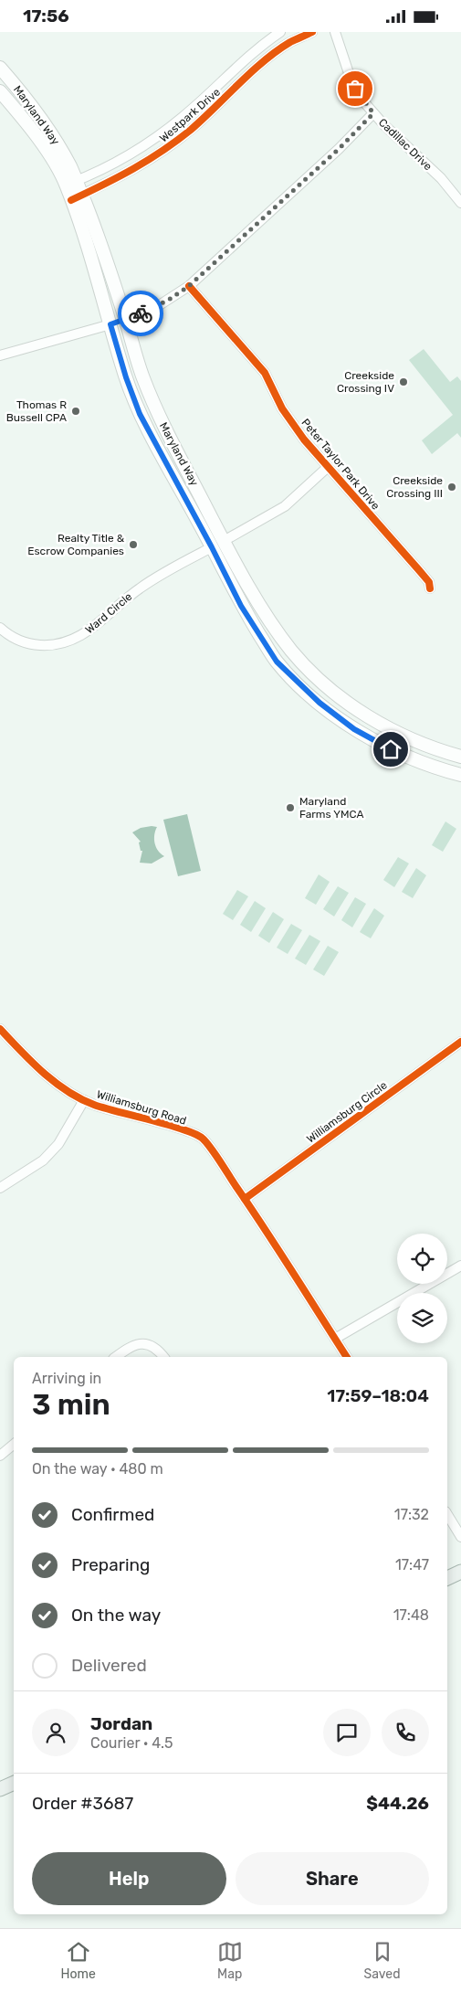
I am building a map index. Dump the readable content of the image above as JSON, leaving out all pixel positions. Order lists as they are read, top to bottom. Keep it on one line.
{"streets":{"main road":["Maryland Way"],"street":["Westpark Drive","Cadillac Drive","Peter Taylor Park Drive","Ward Circle","Williamsburg Road","Williamsburg Circle"]},"crossings":[["Maryland Way","Westpark Drive"],["Maryland Way","Ward Circle"],["Williamsburg Road","Williamsburg Circle"]],"places":["Creekside Crossing IV","Thomas R Bussell CPA","Creekside Crossing III","Realty Title & Escrow Companies","Maryland Farms YMCA"],"page":{"status":"17:56","heading":["3 min","Arriving in","17:59–18:04"],"panel":["Jordan","Courier · 4.5","Order #3687","$44.26"],"bar":"On the way · 480 m","list":[["Confirmed","17:32"],["Preparing","17:47"],["On the way","17:48"],"Delivered"],"buttons":["Help","Share"],"tabs":["Home","Map","Saved"]}}
